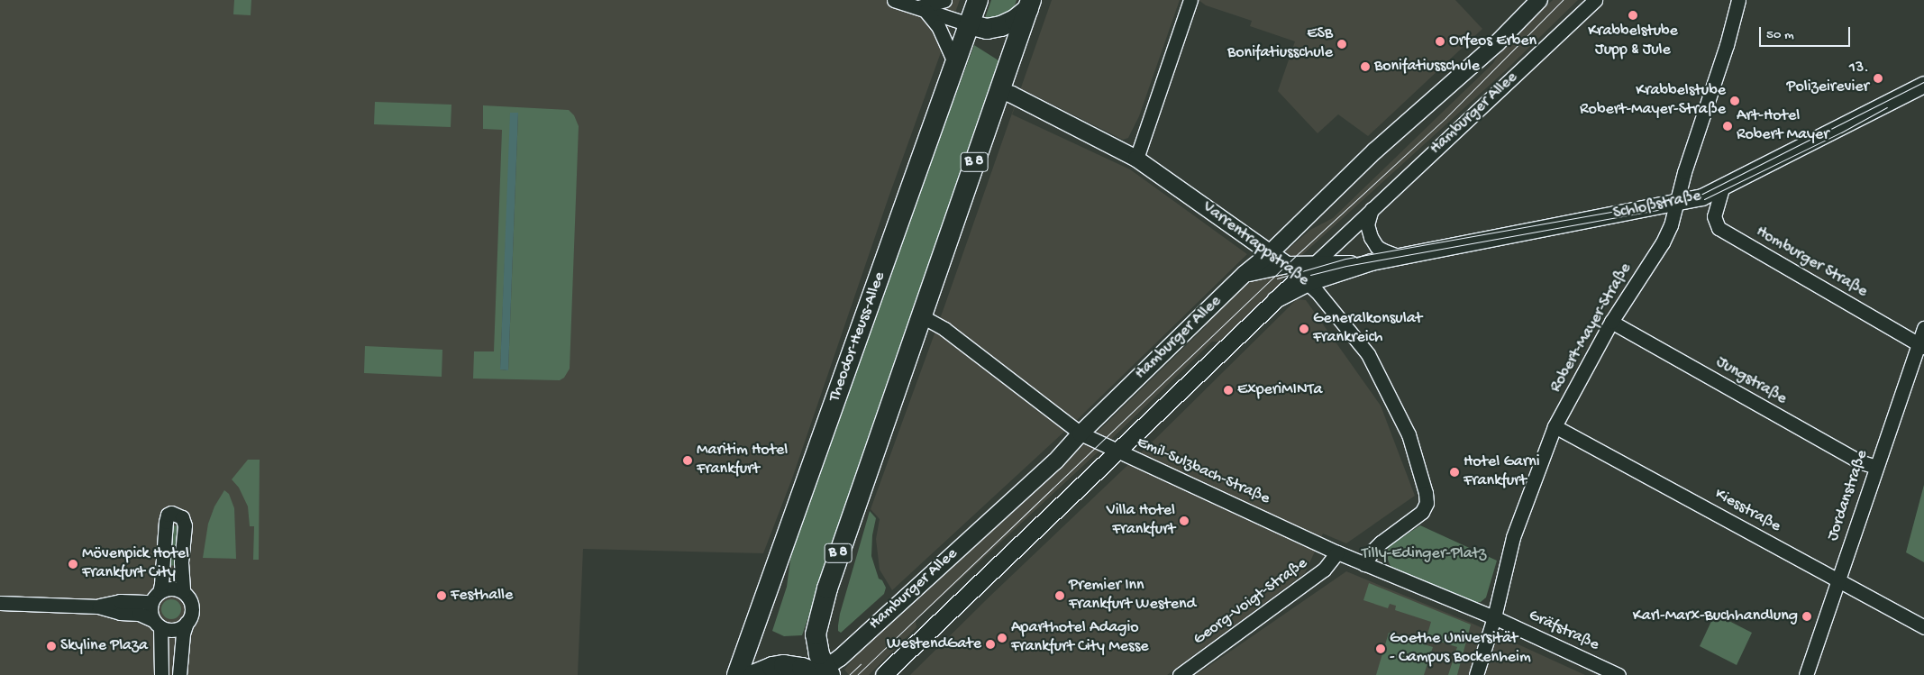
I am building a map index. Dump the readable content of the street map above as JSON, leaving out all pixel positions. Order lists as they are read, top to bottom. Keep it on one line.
{"streets":{"main road":["B 8","Theodor-Heuss-Allee"],"street":["Hamburger Allee","Schloßstraße","Varrentrappstraße","Homburger Straße","Robert-Mayer-Straße","Jungstraße","Emil-Sulzbach-Straße","Jordanstraße","Kiesstraße","Georg-Voigt-Straße","Gräfstraße"]},"crossings":[["Hamburger Allee","B 8"],["Hamburger Allee","Schloßstraße"],["Hamburger Allee","Varrentrappstraße"],["Hamburger Allee","Emil-Sulzbach-Straße"],["B 8","Varrentrappstraße"],["B 8","Emil-Sulzbach-Straße"],["Schloßstraße","Varrentrappstraße"],["Schloßstraße","Homburger Straße"],["Schloßstraße","Robert-Mayer-Straße"],["Schloßstraße","Emil-Sulzbach-Straße"],["Varrentrappstraße","Emil-Sulzbach-Straße"],["Homburger Straße","Jordanstraße"],["Robert-Mayer-Straße","Jungstraße"],["Robert-Mayer-Straße","Emil-Sulzbach-Straße"],["Robert-Mayer-Straße","Kiesstraße"],["Robert-Mayer-Straße","Gräfstraße"],["Jungstraße","Jordanstraße"],["Emil-Sulzbach-Straße","Georg-Voigt-Straße"],["Emil-Sulzbach-Straße","Gräfstraße"],["Jordanstraße","Kiesstraße"]],"parks":["Tilly-Edinger-Platz"],"places":["Krabbelstube Jupp & Jule","Orfeos Erben","ESB Bonifatiusschule","Bonifatiusschule","13. Polizeirevier","Krabbelstube Robert-Mayer-Straße","Art-Hotel Robert Mayer","Generalkonsulat Frankreich","ExperiMINTa","Maritim Hotel Frankfurt","Hotel Garni Frankfurt","Villa Hotel Frankfurt","Mövenpick Hotel Frankfurt City","Festhalle","Premier Inn Frankfurt Westend","Karl-Marx-Buchhandlung","Aparthotel Adagio Frankfurt City Messe","WestendGate","Skyline Plaza","Goethe Universität - Campus Bockenheim"],"scale_bar":"50 m"}
